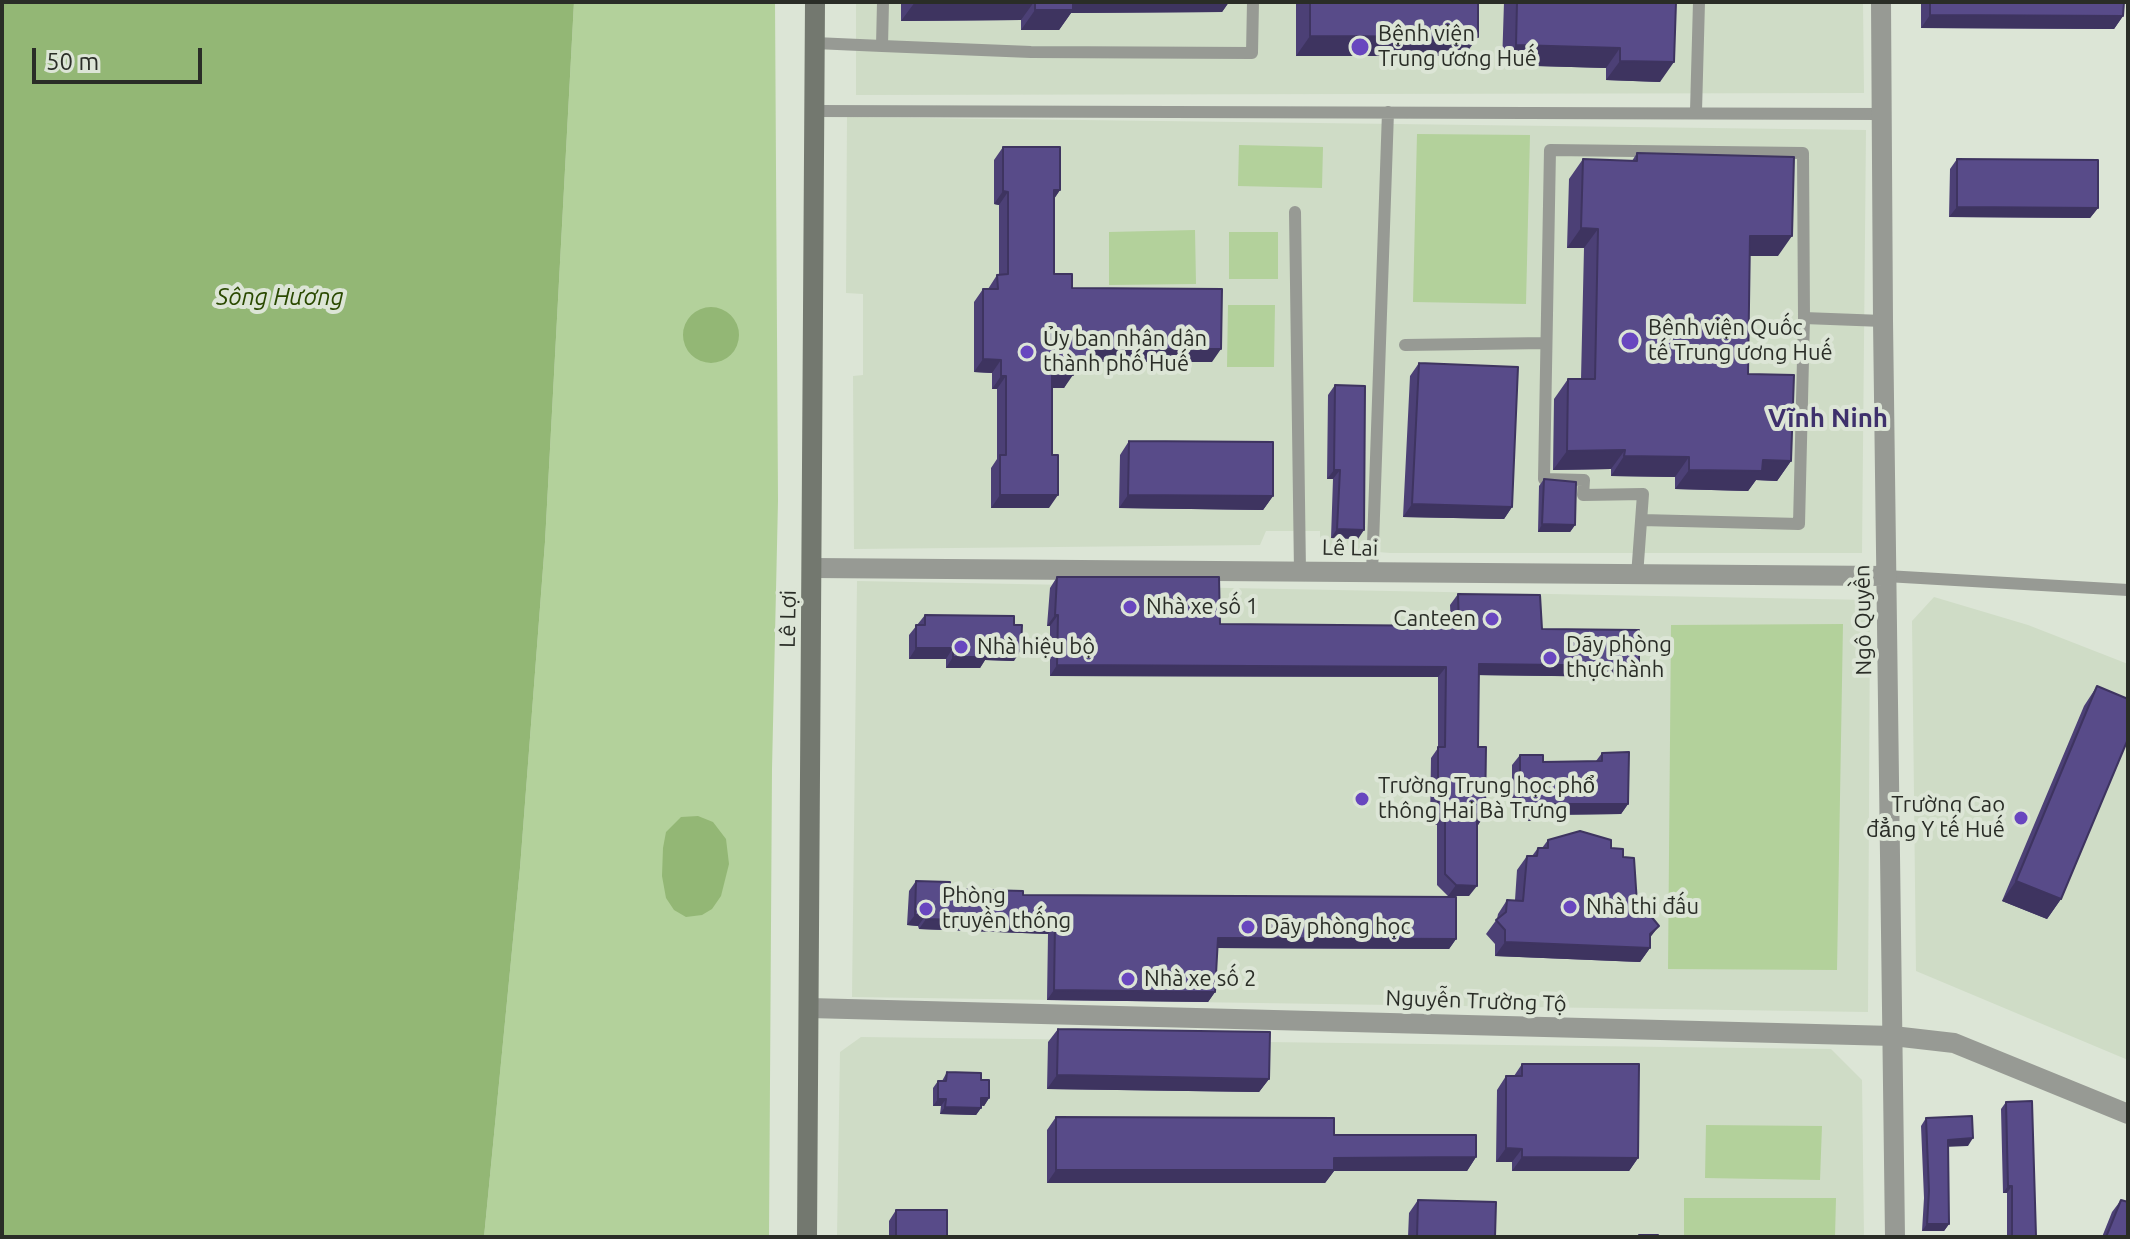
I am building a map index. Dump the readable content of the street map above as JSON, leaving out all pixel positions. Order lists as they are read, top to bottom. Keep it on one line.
{"streets":{"main road":["Lê Lợi"],"street":["Lê Lai","Ngô Quyền","Nguyễn Trường Tộ"]},"crossings":[["Lê Lai","Lê Lợi"],["Lê Lai","Ngô Quyền"],["Lê Lợi","Nguyễn Trường Tộ"],["Ngô Quyền","Nguyễn Trường Tộ"]],"districts":["Vĩnh Ninh"],"water":["Sông Hương"],"places":["Bệnh viện Trung ương Huế","Bệnh viện Quốc tế Trung ương Huế","Ủy ban nhân dân thành phố Huế","Nhà xe số 1","Canteen","Nhà hiệu bộ","Dãy phòng thực hành","Trường Trung học phổ thông Hai Bà Trưng","Trường Cao đẳng Y tế Huế","Nhà thi đấu","Phòng truyền thống","Dãy phòng học","Nhà xe số 2"],"scale_bar":"50 m"}
